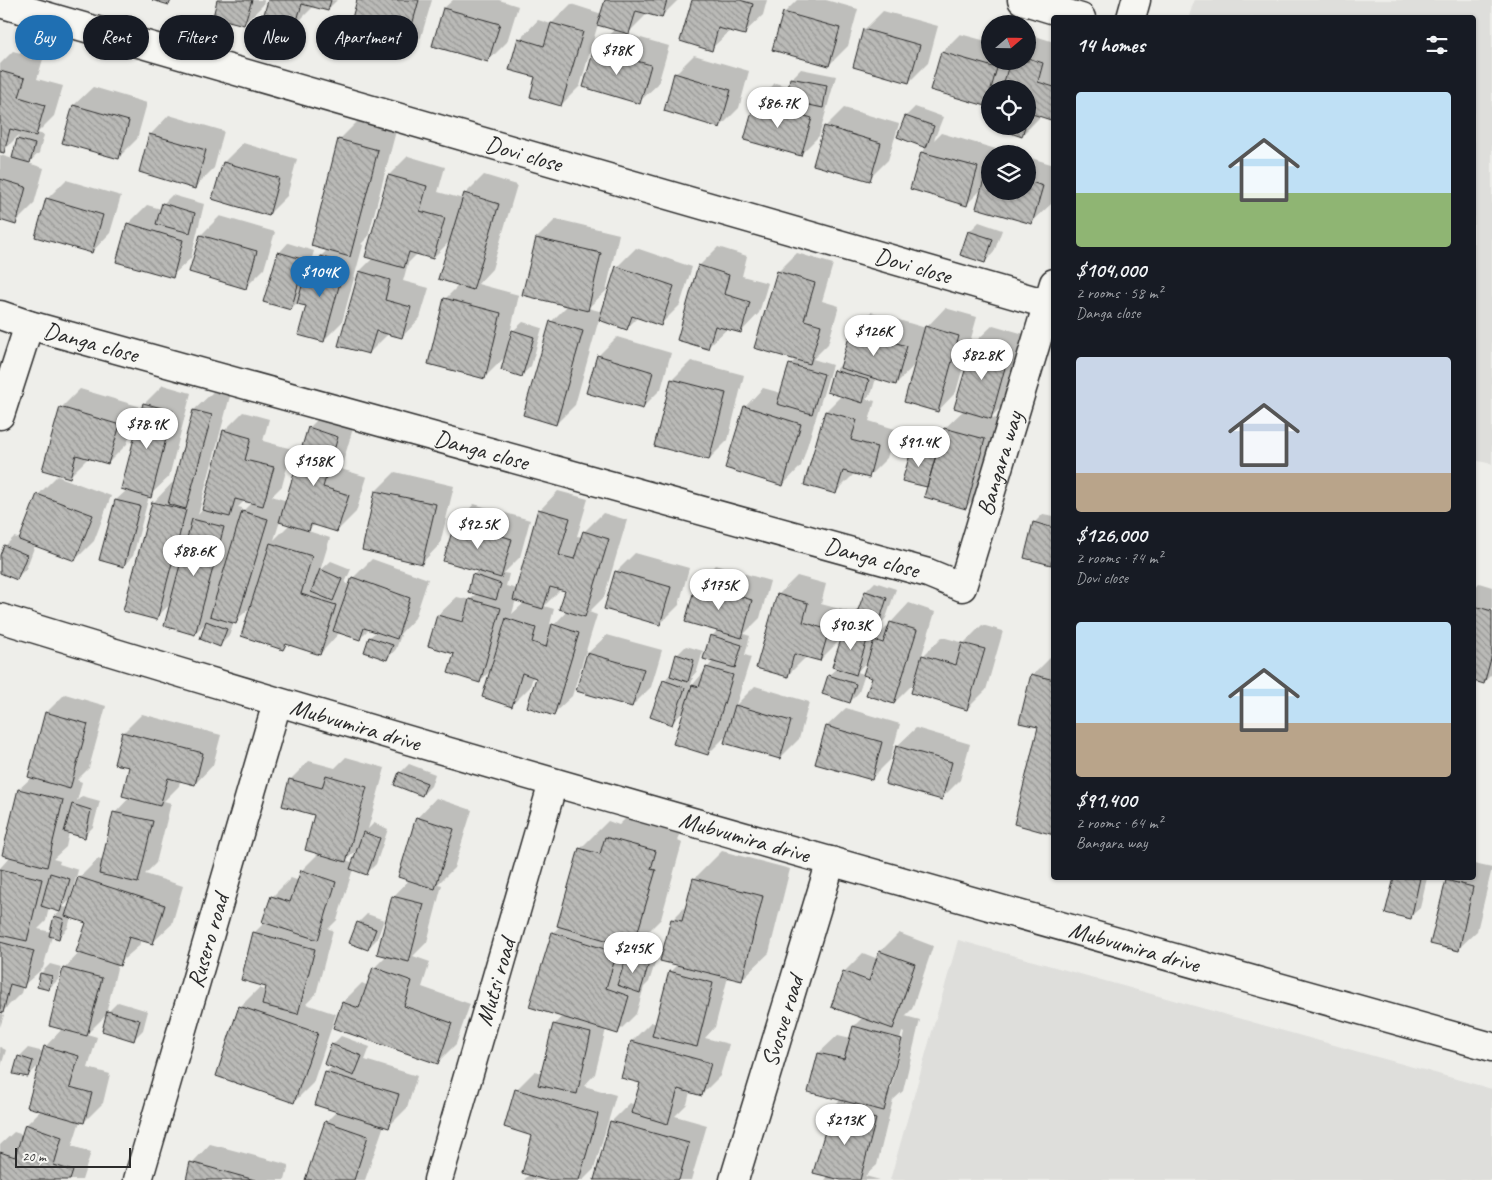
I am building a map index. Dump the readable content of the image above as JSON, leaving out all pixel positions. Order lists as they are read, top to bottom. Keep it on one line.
{"streets":{"street":["Dovi close","Danga close","Bangara way","Mubvumira drive","Rusero road","Mutsi road","Svosve road"]},"crossings":[["Dovi close","Bangara way"],["Danga close","Bangara way"],["Mubvumira drive","Rusero road"],["Mubvumira drive","Mutsi road"],["Mubvumira drive","Svosve road"]],"scale_bar":"20 m","north":"right","page":{"chip":["Buy","Rent","Filters","New","Apartment"],"heading":"14 homes","price":["$78K","$86.7K","$104K","$126K","$82.8K","$78.9K","$91.4K","$158K","$92.5K","$88.6K","$175K","$90.3K","$245K","$213K"],"list":[{"name":"$104,000","note":"2 rooms · 58 m² · Danga close"},{"name":"$126,000","note":"2 rooms · 74 m² · Dovi close"},{"name":"$91,400","note":"2 rooms · 64 m² · Bangara way"}],"scale":"20 m"}}
